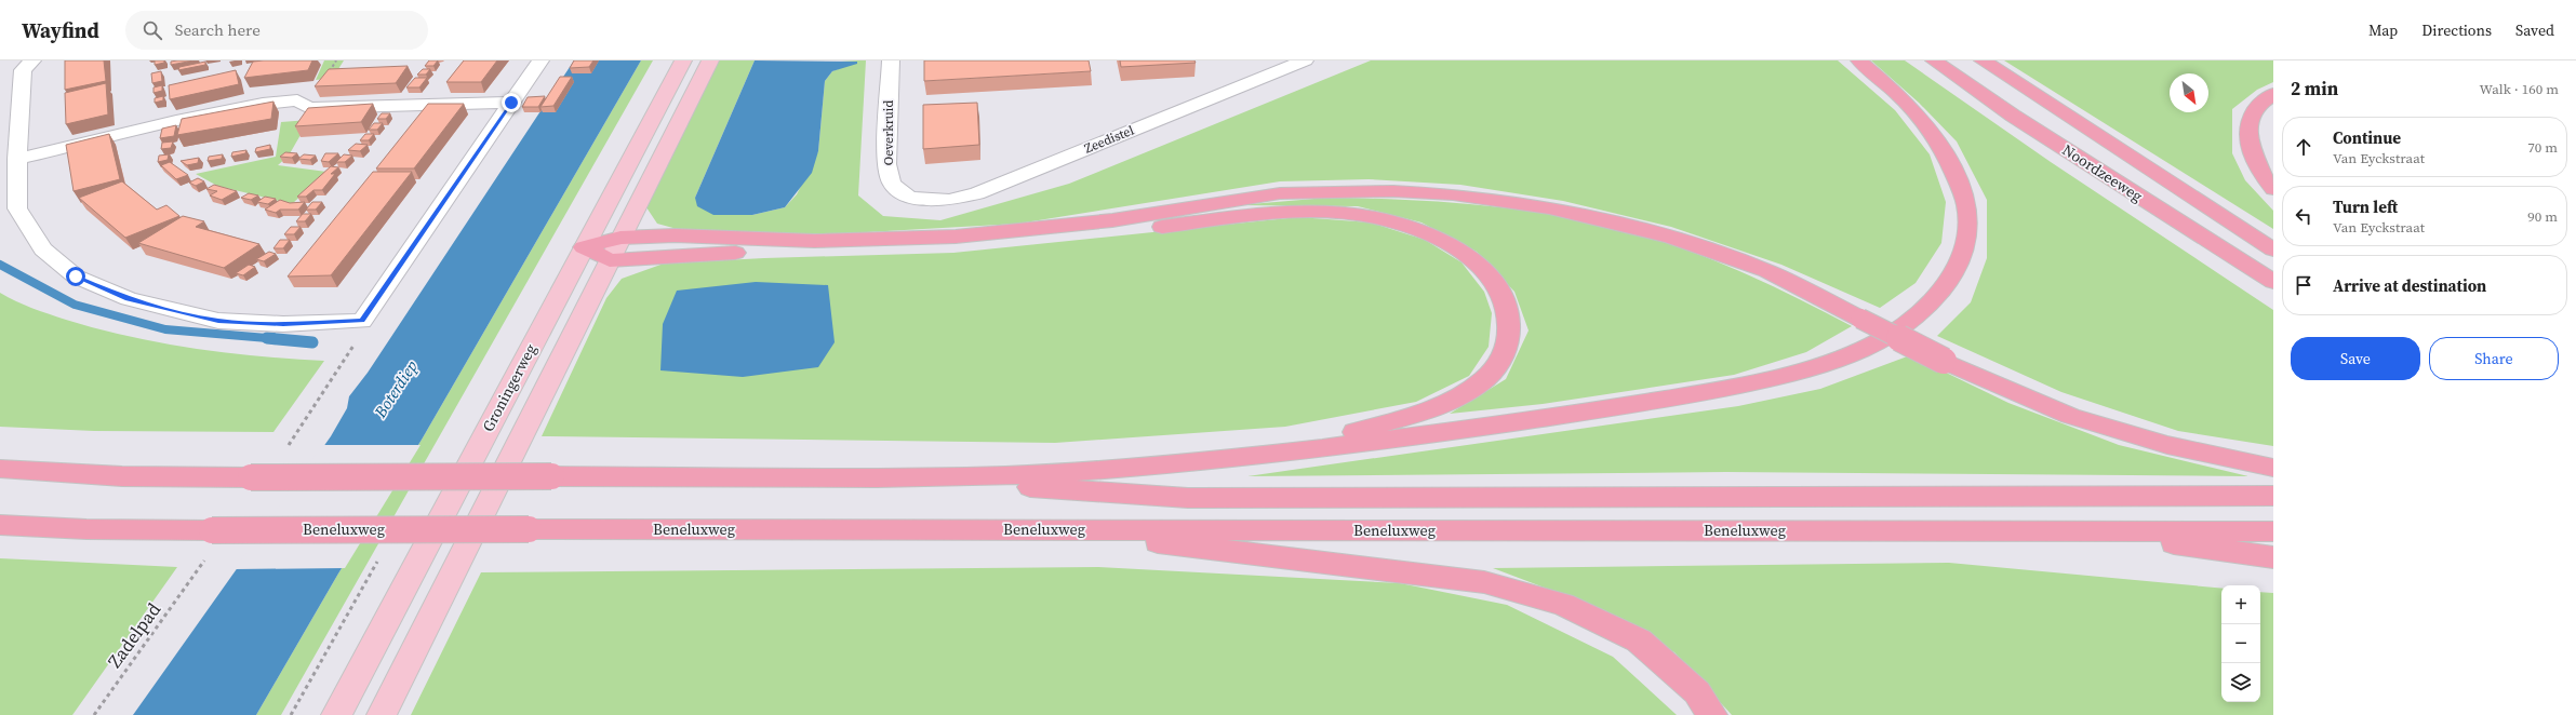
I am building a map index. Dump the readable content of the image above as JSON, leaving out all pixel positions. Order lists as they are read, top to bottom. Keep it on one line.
{"streets":{"highway":["Noordzeeweg","Beneluxweg"],"main road":["Groningerweg"],"street":["Oeverkruid","Zeedistel"],"path":["Zadelpad"]},"crossings":[["Oeverkruid","Zeedistel"]],"water":["Boterdiep"],"north":"bottom right","page":{"header":"Wayfind","search":"Search here","nav":["Map","Directions","Saved"],"heading":["2 min","Walk · 160 m"],"list":[["Continue","Van Eyckstraat","70 m"],["Turn left","Van Eyckstraat","90 m"],"Arrive at destination"],"buttons":["Save","Share"],"map_buttons":["+","−"]}}
